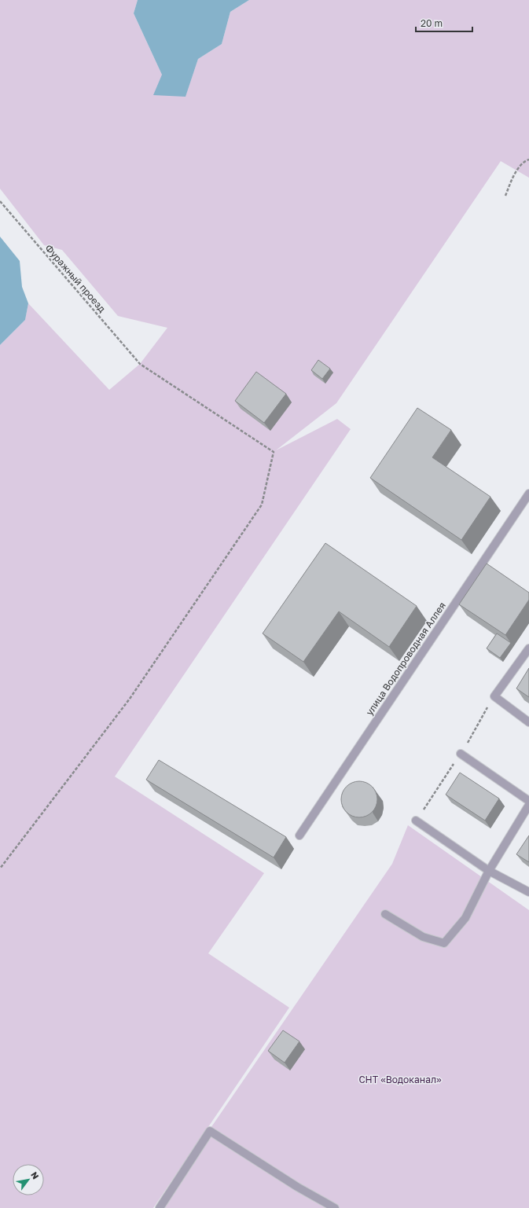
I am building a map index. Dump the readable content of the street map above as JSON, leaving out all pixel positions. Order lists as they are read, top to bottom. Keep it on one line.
{"streets":{"lane":["улица Водопроводная Аллея"],"path":["Фуражный проезд"]},"parks":["СНТ «Водоканал»"],"scale_bar":"20 m","north":"top right"}
